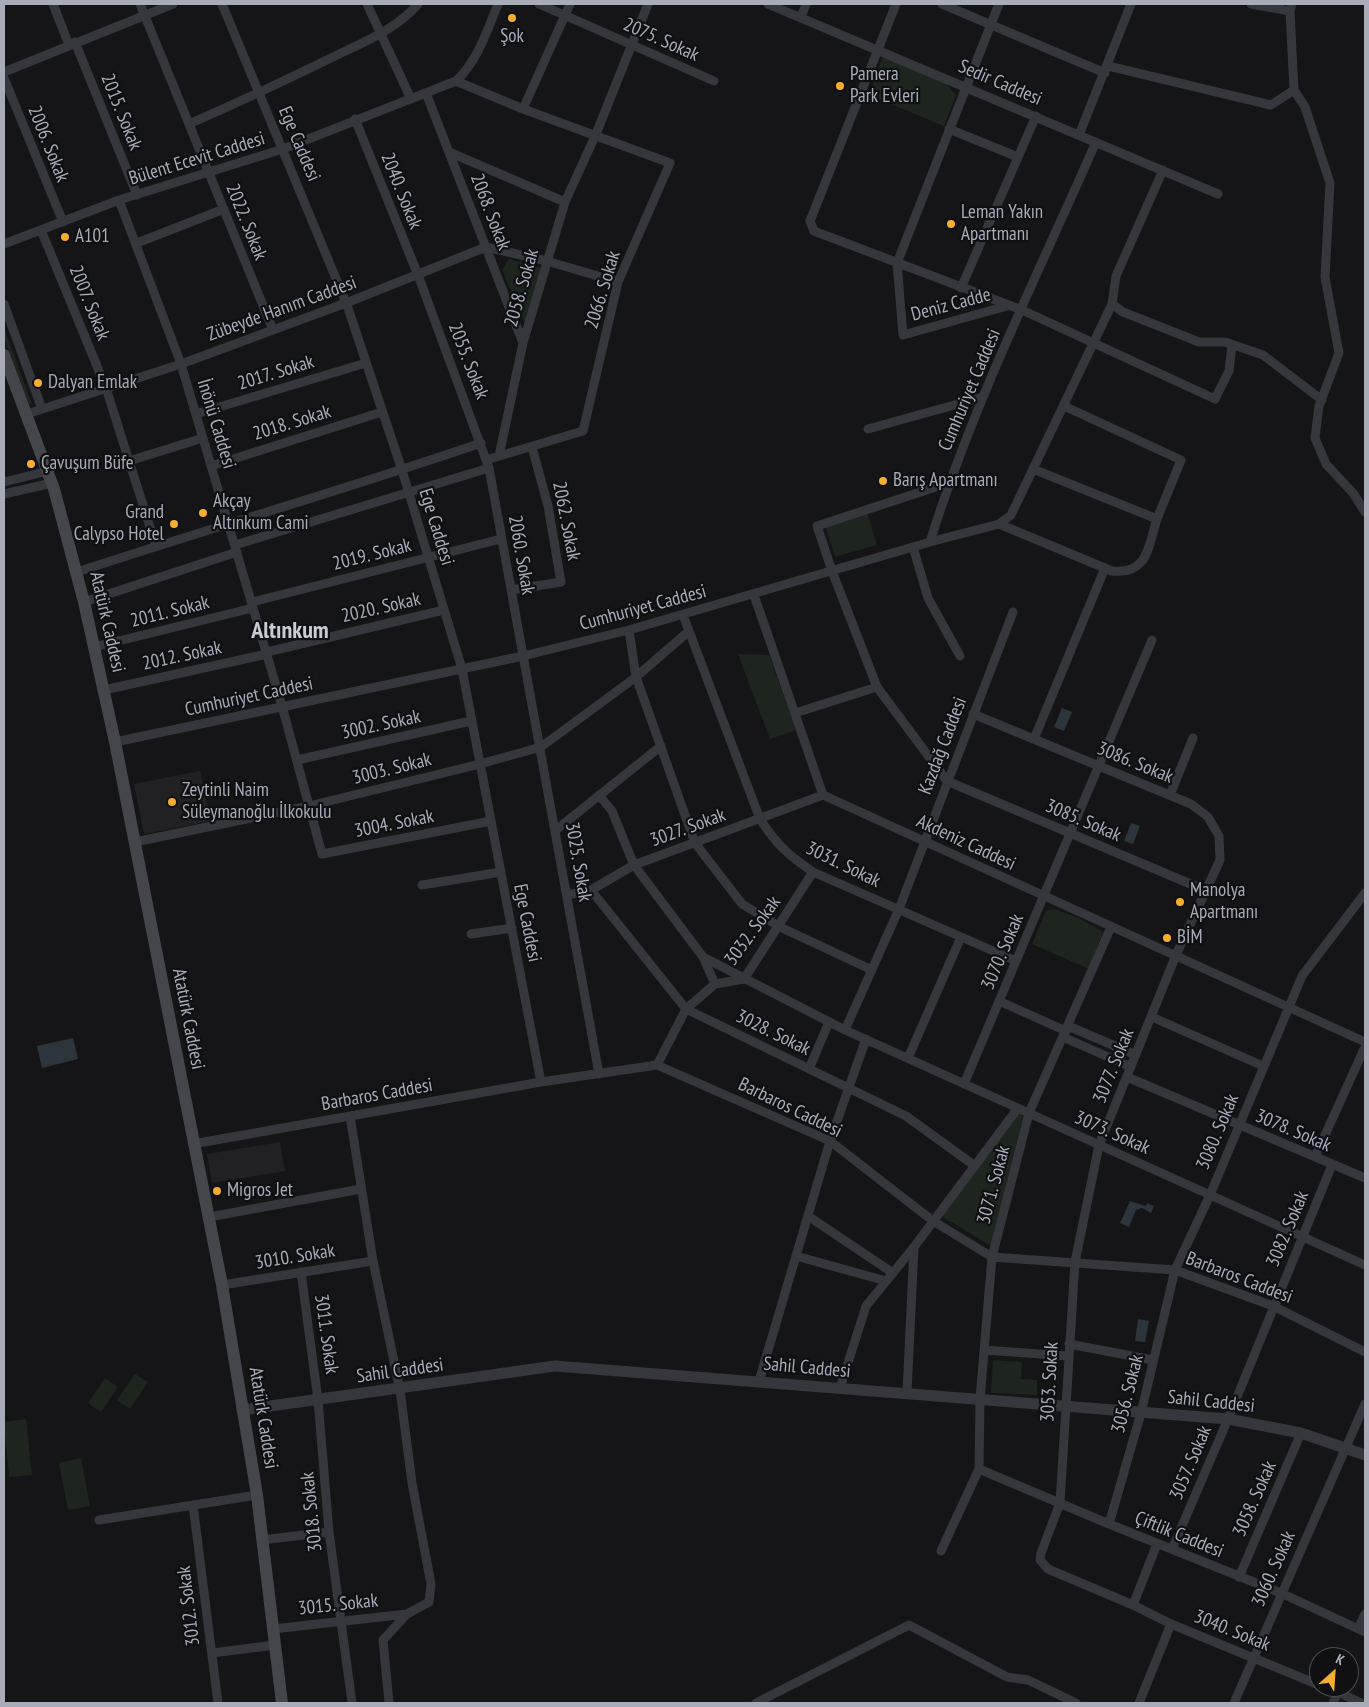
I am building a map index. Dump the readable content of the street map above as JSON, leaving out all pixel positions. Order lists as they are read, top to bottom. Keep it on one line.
{"streets":{"main road":["Atatürk Caddesi"],"street":["2075. Sokak","Sedir Caddesi","2015. Sokak","2006. Sokak","Ege Caddesi","Bülent Ecevit Caddesi","2040. Sokak","2068. Sokak","2022. Sokak","2058. Sokak","2066. Sokak","2007. Sokak","Deniz Cadde","Zübeyde Hanım Caddesi","2055. Sokak","2017. Sokak","Cumhuriyet Caddesi","2018. Sokak","İnönü Caddesi","2062. Sokak","2019. Sokak","2060. Sokak","2020. Sokak","2011. Sokak","2012. Sokak","3002. Sokak","Kazdağ Caddesi","3086. Sokak","3003. Sokak","3085. Sokak","3004. Sokak","3027. Sokak","Akdeniz Caddesi","3025. Sokak","3031. Sokak","3032. Sokak","3070. Sokak","3028. Sokak","3077. Sokak","Barbaros Caddesi","3078. Sokak","3080. Sokak","3073. Sokak","3071. Sokak","3082. Sokak","3010. Sokak","3011. Sokak","Sahil Caddesi","3053. Sokak","3056. Sokak","3057. Sokak","3058. Sokak","3018. Sokak","Çiftlik Caddesi","3060. Sokak","3015. Sokak","3012. Sokak","3040. Sokak"]},"crossings":[["2075. Sokak","2058. Sokak"],["Sedir Caddesi","Cumhuriyet Caddesi"],["2015. Sokak","Bülent Ecevit Caddesi"],["2006. Sokak","Bülent Ecevit Caddesi"],["Ege Caddesi","Bülent Ecevit Caddesi"],["Ege Caddesi","Zübeyde Hanım Caddesi"],["Ege Caddesi","2017. Sokak"],["Ege Caddesi","Cumhuriyet Caddesi"],["Ege Caddesi","2018. Sokak"],["Ege Caddesi","2019. Sokak"],["Ege Caddesi","2020. Sokak"],["Ege Caddesi","3002. Sokak"],["Ege Caddesi","3003. Sokak"],["Ege Caddesi","3004. Sokak"],["Ege Caddesi","Barbaros Caddesi"],["Bülent Ecevit Caddesi","2040. Sokak"],["Bülent Ecevit Caddesi","2068. Sokak"],["Bülent Ecevit Caddesi","2022. Sokak"],["Bülent Ecevit Caddesi","2007. Sokak"],["Bülent Ecevit Caddesi","İnönü Caddesi"],["2040. Sokak","Zübeyde Hanım Caddesi"],["2040. Sokak","2055. Sokak"],["2068. Sokak","2058. Sokak"],["2068. Sokak","Zübeyde Hanım Caddesi"],["2022. Sokak","Zübeyde Hanım Caddesi"],["2058. Sokak","2066. Sokak"],["2066. Sokak","2062. Sokak"],["2007. Sokak","Zübeyde Hanım Caddesi"],["Zübeyde Hanım Caddesi","2055. Sokak"],["Zübeyde Hanım Caddesi","İnönü Caddesi"],["Zübeyde Hanım Caddesi","Atatürk Caddesi"],["2055. Sokak","2060. Sokak"],["2017. Sokak","İnönü Caddesi"],["Cumhuriyet Caddesi","İnönü Caddesi"],["Cumhuriyet Caddesi","2060. Sokak"],["Cumhuriyet Caddesi","Atatürk Caddesi"],["Cumhuriyet Caddesi","3025. Sokak"],["Cumhuriyet Caddesi","3031. Sokak"],["2018. Sokak","İnönü Caddesi"],["İnönü Caddesi","2019. Sokak"],["İnönü Caddesi","2020. Sokak"],["İnönü Caddesi","2011. Sokak"],["İnönü Caddesi","2012. Sokak"],["İnönü Caddesi","3002. Sokak"],["İnönü Caddesi","3003. Sokak"],["İnönü Caddesi","3004. Sokak"],["2062. Sokak","2060. Sokak"],["2019. Sokak","2060. Sokak"],["2019. Sokak","2011. Sokak"],["2060. Sokak","3025. Sokak"],["2020. Sokak","2012. Sokak"],["2011. Sokak","Atatürk Caddesi"],["Atatürk Caddesi","2012. Sokak"],["Atatürk Caddesi","3003. Sokak"],["Atatürk Caddesi","Barbaros Caddesi"],["Atatürk Caddesi","3010. Sokak"],["Atatürk Caddesi","Sahil Caddesi"],["Atatürk Caddesi","3015. Sokak"],["Kazdağ Caddesi","3086. Sokak"],["Kazdağ Caddesi","3085. Sokak"],["Kazdağ Caddesi","Akdeniz Caddesi"],["Kazdağ Caddesi","3031. Sokak"],["Kazdağ Caddesi","3073. Sokak"],["3086. Sokak","3085. Sokak"],["3086. Sokak","3070. Sokak"],["3086. Sokak","3077. Sokak"],["3003. Sokak","3004. Sokak"],["3003. Sokak","3025. Sokak"],["3003. Sokak","3031. Sokak"],["3085. Sokak","3070. Sokak"],["3085. Sokak","3077. Sokak"],["3027. Sokak","Akdeniz Caddesi"],["3027. Sokak","3025. Sokak"],["3027. Sokak","3031. Sokak"],["3027. Sokak","3028. Sokak"],["Akdeniz Caddesi","3070. Sokak"],["Akdeniz Caddesi","3077. Sokak"],["Akdeniz Caddesi","3080. Sokak"],["Akdeniz Caddesi","3071. Sokak"],["3025. Sokak","Barbaros Caddesi"],["3031. Sokak","3032. Sokak"],["3031. Sokak","3070. Sokak"],["3032. Sokak","3028. Sokak"],["3032. Sokak","Barbaros Caddesi"],["3032. Sokak","3073. Sokak"],["3070. Sokak","3073. Sokak"],["3077. Sokak","Barbaros Caddesi"],["3077. Sokak","3078. Sokak"],["3077. Sokak","3073. Sokak"],["3077. Sokak","3053. Sokak"],["Barbaros Caddesi","3080. Sokak"],["Barbaros Caddesi","3071. Sokak"],["Barbaros Caddesi","3082. Sokak"],["Barbaros Caddesi","3053. Sokak"],["Barbaros Caddesi","3056. Sokak"],["Barbaros Caddesi","3057. Sokak"],["3078. Sokak","3080. Sokak"],["3078. Sokak","3082. Sokak"],["3080. Sokak","3073. Sokak"],["3080. Sokak","3056. Sokak"],["3073. Sokak","3071. Sokak"],["3073. Sokak","3082. Sokak"],["3071. Sokak","Sahil Caddesi"],["3071. Sokak","Çiftlik Caddesi"],["3082. Sokak","3057. Sokak"],["3010. Sokak","3011. Sokak"],["3011. Sokak","Sahil Caddesi"],["3011. Sokak","3018. Sokak"],["Sahil Caddesi","3053. Sokak"],["Sahil Caddesi","3056. Sokak"],["Sahil Caddesi","3057. Sokak"],["Sahil Caddesi","3058. Sokak"],["Sahil Caddesi","3018. Sokak"],["Sahil Caddesi","3060. Sokak"],["3053. Sokak","Çiftlik Caddesi"],["3053. Sokak","3040. Sokak"],["3056. Sokak","Çiftlik Caddesi"],["3057. Sokak","Çiftlik Caddesi"],["3058. Sokak","Çiftlik Caddesi"],["3018. Sokak","3015. Sokak"],["Çiftlik Caddesi","3060. Sokak"],["3060. Sokak","3040. Sokak"]],"districts":["Altınkum"],"places":["Şok","Pamera Park Evleri","Leman Yakın Apartmanı","A101","Dalyan Emlak","Çavuşum Büfe","Barış Apartmanı","Akçay Altınkum Cami","Grand Calypso Hotel","Zeytinli Naim Süleymanoğlu İlkokulu","Manolya Apartmanı","BİM","Migros Jet"],"north":"top right"}
